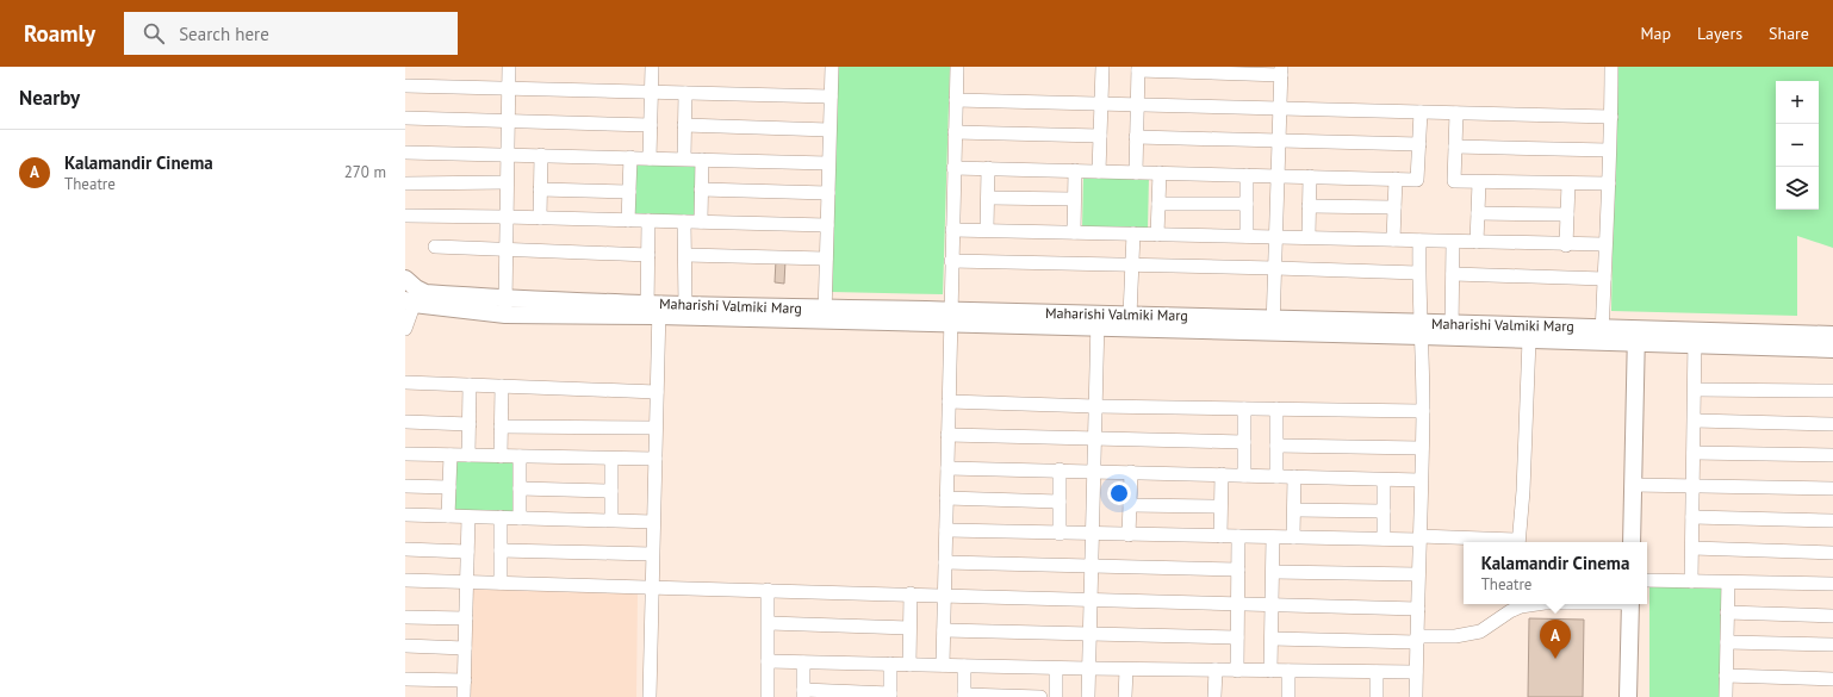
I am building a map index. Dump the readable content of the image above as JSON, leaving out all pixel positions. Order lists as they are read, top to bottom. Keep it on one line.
{"streets":{"street":["Maharishi Valmiki Marg"]},"page":{"header":"Roamly","search":"Search here","nav":["Map","Layers","Share"],"heading":"Nearby","map_buttons":["+","−"],"list":[{"mark":"A","name":"Kalamandir Cinema","note":"Theatre","value":"270 m"}],"popup":["Kalamandir Cinema","Theatre"],"pins":"A"}}
